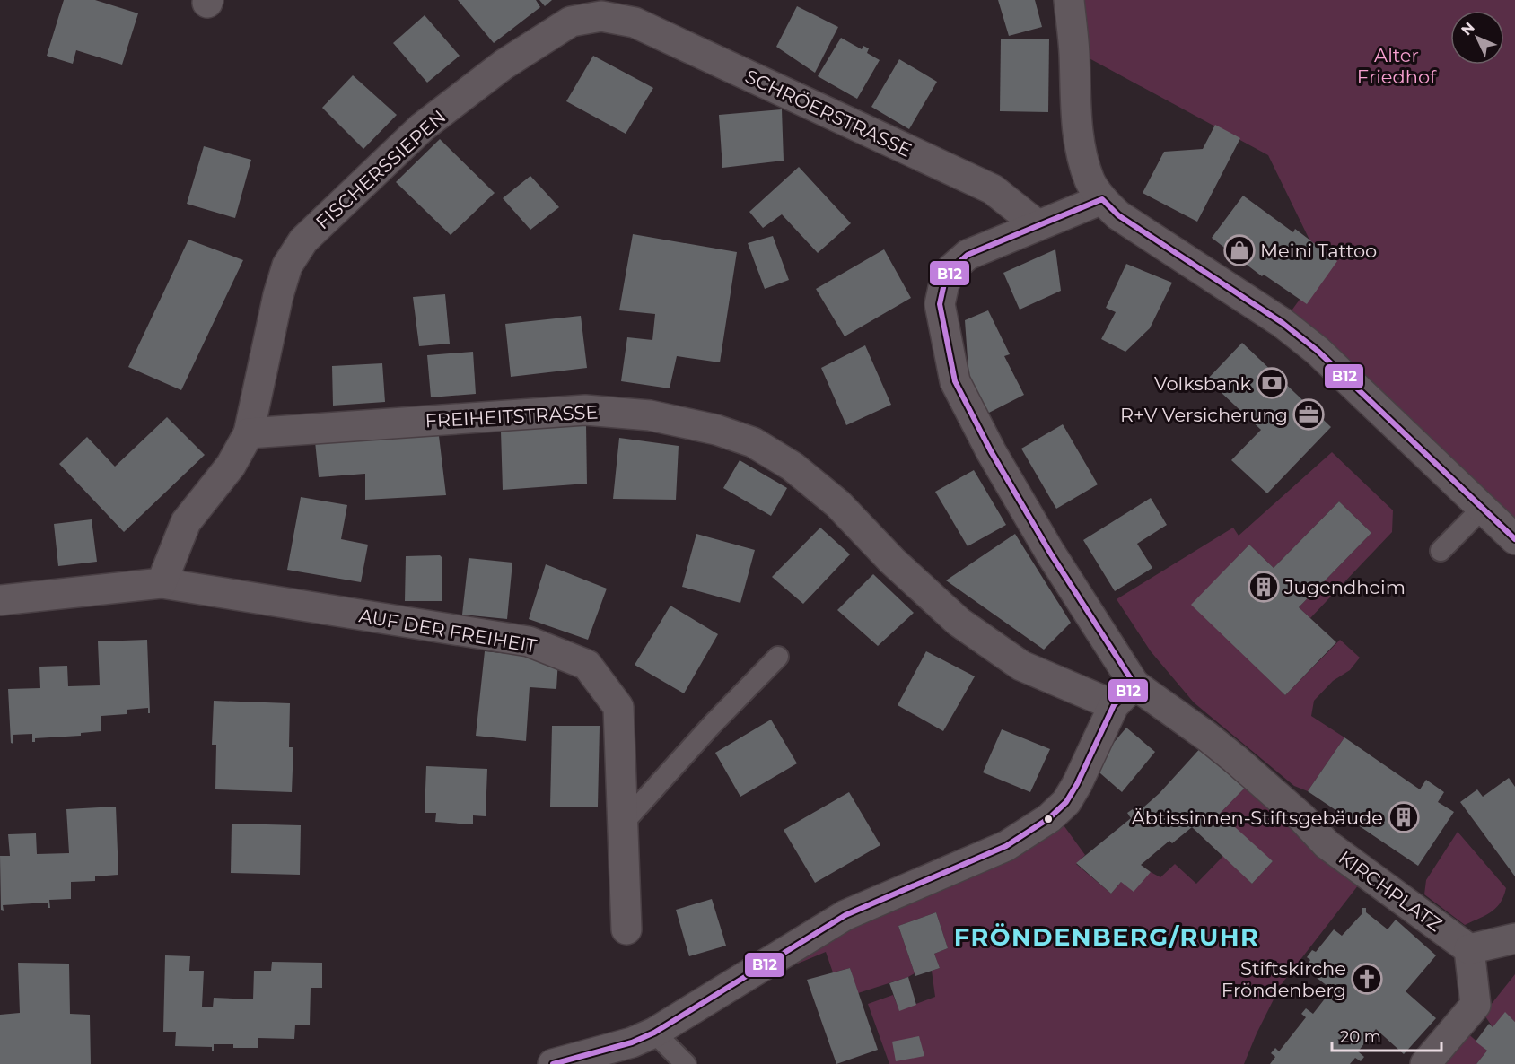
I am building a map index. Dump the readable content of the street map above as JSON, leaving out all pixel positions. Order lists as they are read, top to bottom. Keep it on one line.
{"streets":{"street":["SCHRÖERSTRASSE","FISCHERSSIEPEN","FREIHEITSTRASSE","AUF DER FREIHEIT","KIRCHPLATZ"]},"crossings":[["SCHRÖERSTRASSE","FISCHERSSIEPEN"],["FISCHERSSIEPEN","FREIHEITSTRASSE"]],"districts":["FRÖNDENBERG/RUHR"],"parks":["Alter Friedhof"],"places":{"shop":["Meini Tattoo"],"bank":["Volksbank"],"office":["R+V Versicherung"],"building":["Jugendheim","Äbtissinnen-Stiftsgebäude"],"church":["Stiftskirche Fröndenberg"]},"lines":["transit line B12"],"scale_bar":"20 m","north":"top left"}
